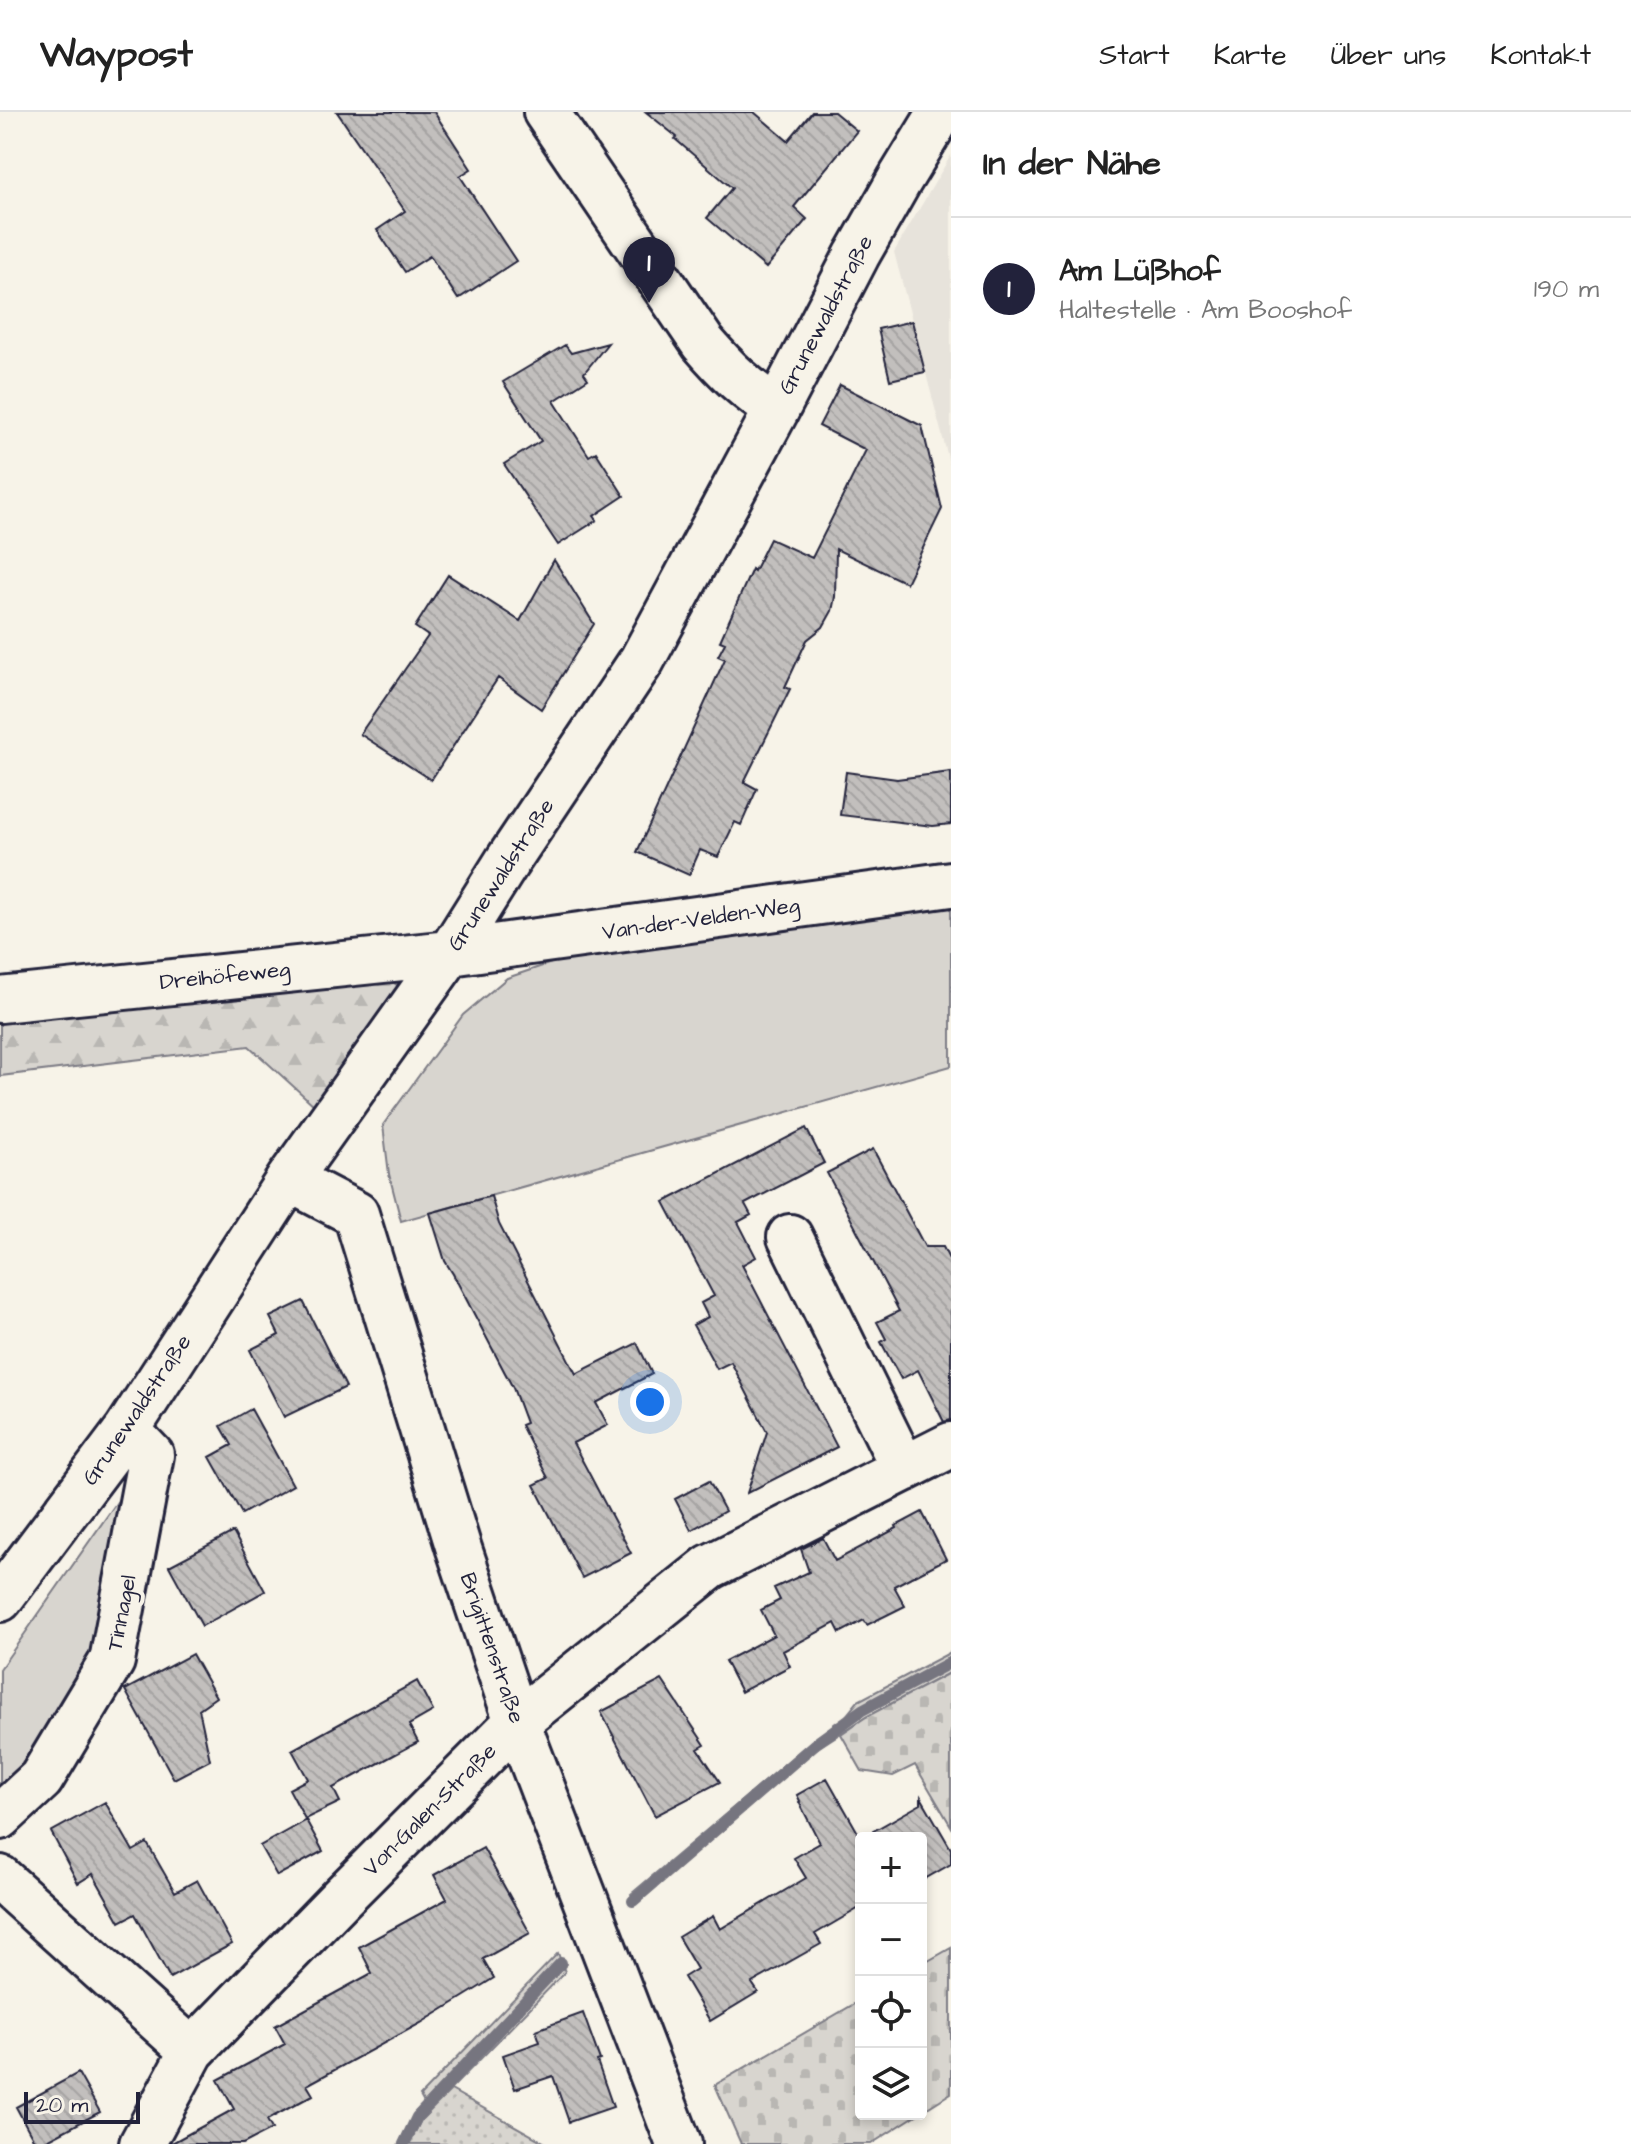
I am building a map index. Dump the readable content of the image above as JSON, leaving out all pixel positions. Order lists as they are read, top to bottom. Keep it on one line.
{"streets":{"street":["Grunewaldstraße","Van-der-Velden-Weg","Dreihöfeweg","Tinnagel","Brigittenstraße","Von-Galen-Straße"]},"crossings":[["Grunewaldstraße","Van-der-Velden-Weg"],["Grunewaldstraße","Dreihöfeweg"],["Grunewaldstraße","Tinnagel"],["Grunewaldstraße","Brigittenstraße"],["Van-der-Velden-Weg","Dreihöfeweg"],["Brigittenstraße","Von-Galen-Straße"]],"scale_bar":"20 m","page":{"header":"Waypost","nav":["Start","Karte","Über uns","Kontakt"],"heading":"In der Nähe","list":[{"mark":"1","name":"Am Lüßhof","note":"Haltestelle · Am Booshof","value":"190 m"}],"pins":"1","map_buttons":["+","−"],"scale":"20 m"}}
